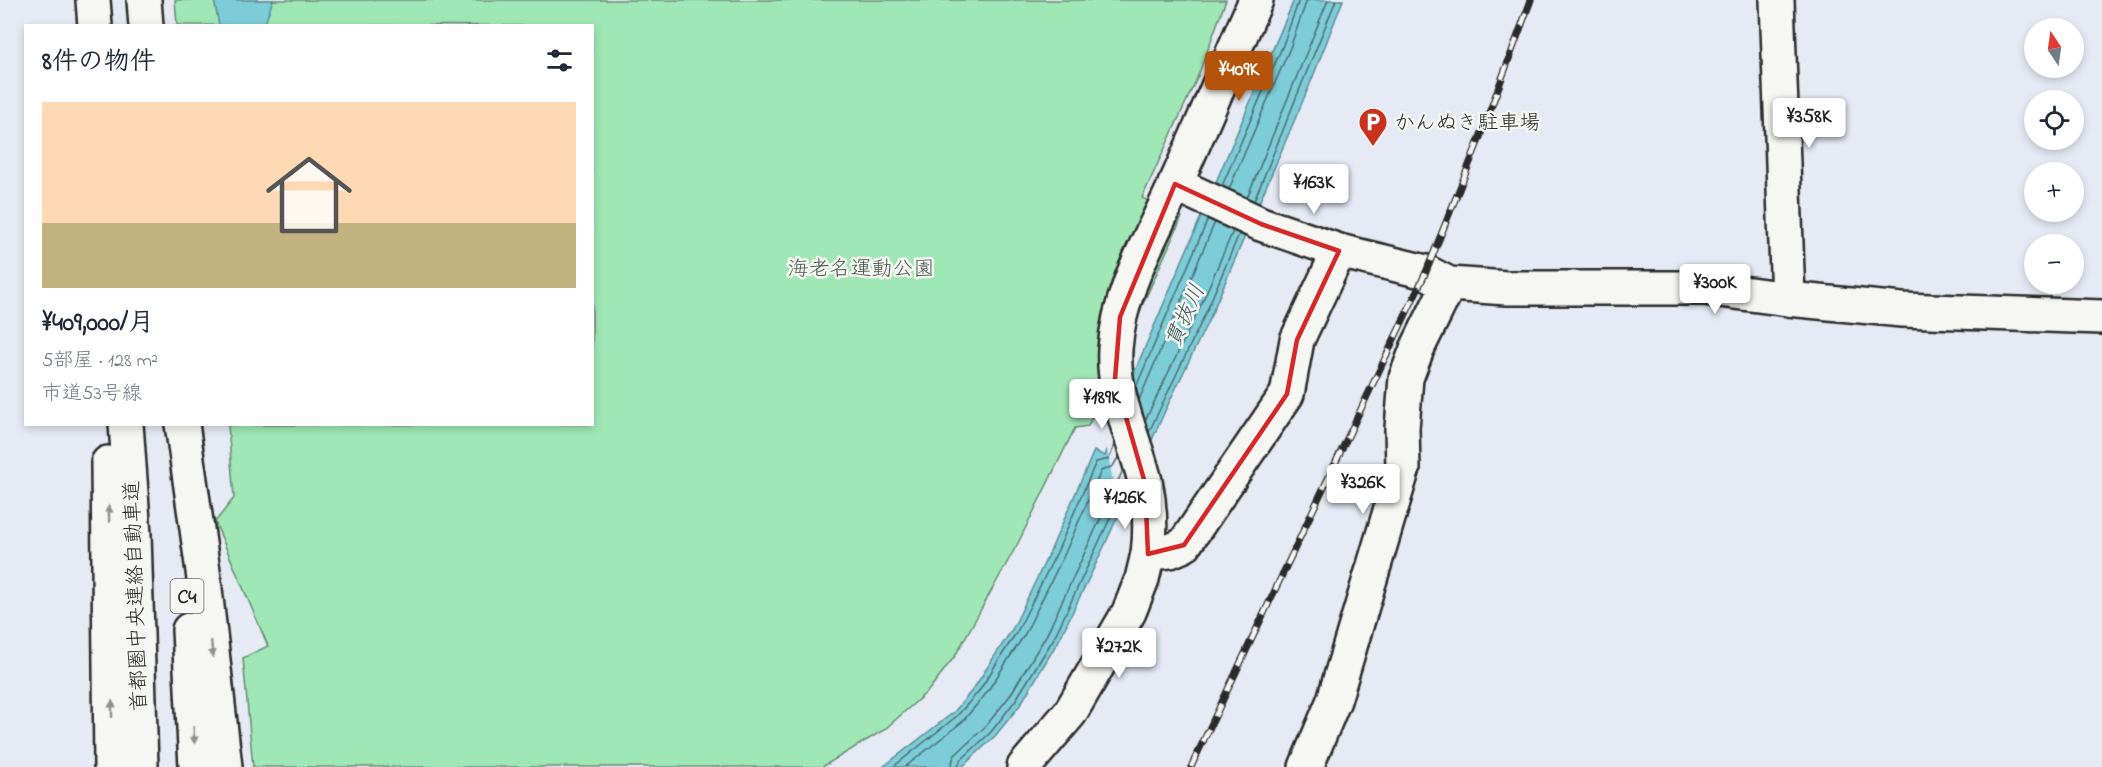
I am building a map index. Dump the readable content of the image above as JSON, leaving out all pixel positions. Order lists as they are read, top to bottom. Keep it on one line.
{"streets":{"main road":["首都圏中央連絡自動車道","C4"]},"water":["貫抜川"],"parks":["海老名運動公園"],"places":{"parking":["かんぬき駐車場"]},"north":"top","page":{"map_buttons":["+","−"],"heading":"8件の物件","price":["¥409K","¥358K","¥163K","¥300K","¥189K","¥326K","¥126K","¥272K"],"list":[{"name":"¥409,000/月","note":"5部屋 · 128 m² · 市道53号線"}]}}
